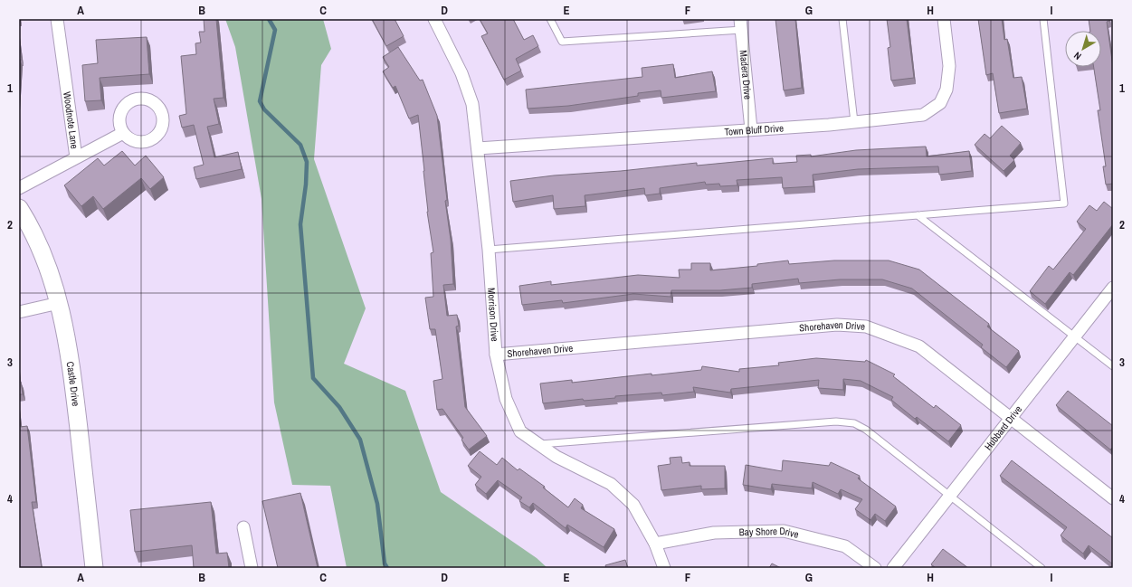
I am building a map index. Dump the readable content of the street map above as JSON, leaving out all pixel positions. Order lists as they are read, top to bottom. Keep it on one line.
{"streets":{"main road":["Castle Drive"],"street":["Madera Drive","Woodnote Lane","Town Bluff Drive","Morrison Drive","Shorehaven Drive","Hubbard Drive","Bay Shore Drive"]},"crossings":[["Madera Drive","Town Bluff Drive"],["Town Bluff Drive","Morrison Drive"],["Morrison Drive","Shorehaven Drive"],["Morrison Drive","Bay Shore Drive"],["Shorehaven Drive","Hubbard Drive"]],"north":"bottom left","grid":{"columns":["A","B","C","D","E","F","G","H","I"],"rows":["1","2","3","4"]}}
